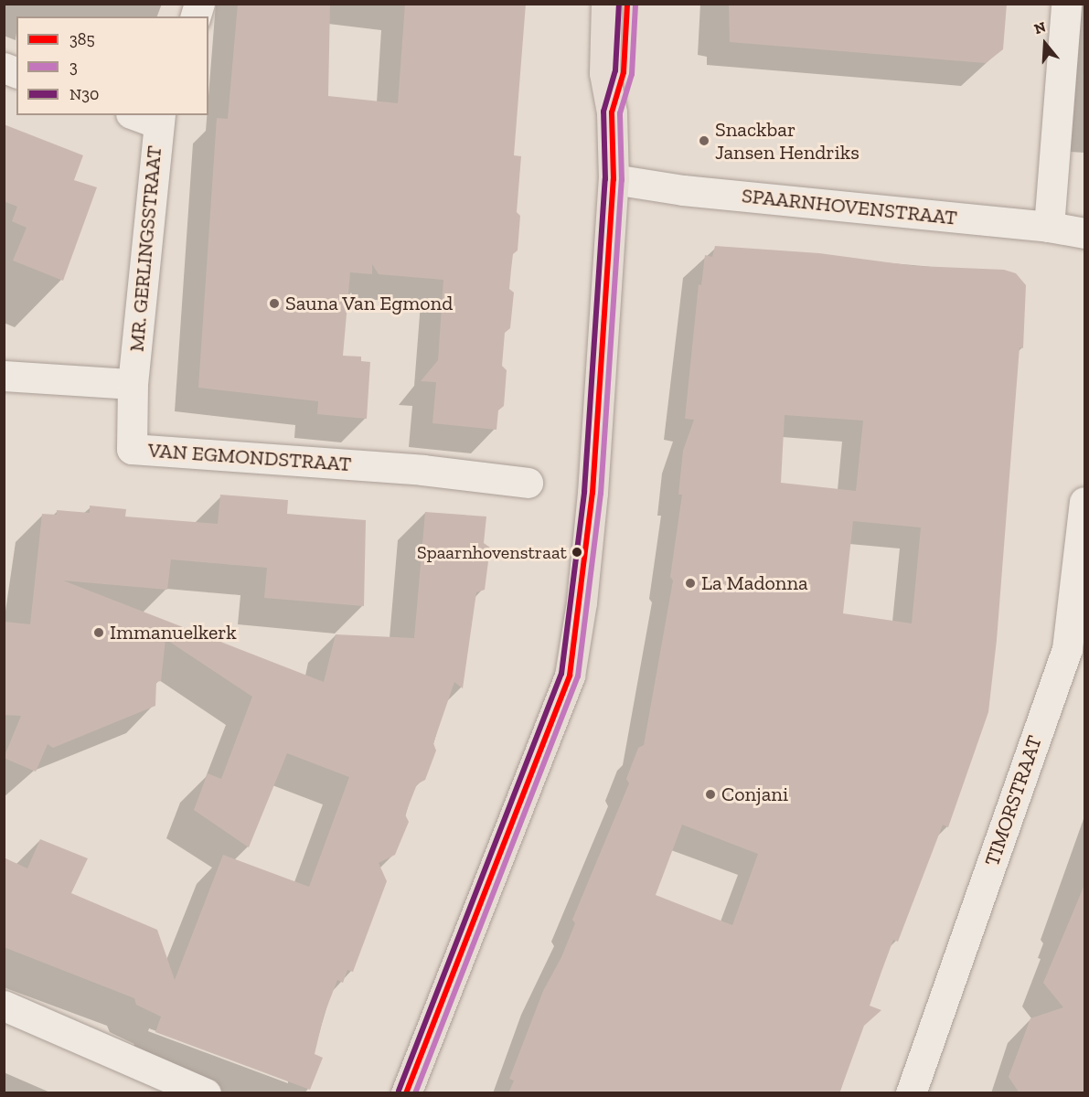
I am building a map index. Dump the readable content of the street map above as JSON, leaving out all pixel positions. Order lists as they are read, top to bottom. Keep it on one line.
{"streets":{"street":["SPAARNHOVENSTRAAT","MR. GERLINGSSTRAAT","VAN EGMONDSTRAAT","TIMORSTRAAT"]},"crossings":[["MR. GERLINGSSTRAAT","VAN EGMONDSTRAAT"]],"places":["Snackbar Jansen Hendriks","Sauna Van Egmond","Spaarnhovenstraat","La Madonna","Immanuelkerk","Conjani"],"lines":["transit line 385","transit line 3","transit line N30"],"legend":["385","3","N30"],"north":"top"}
